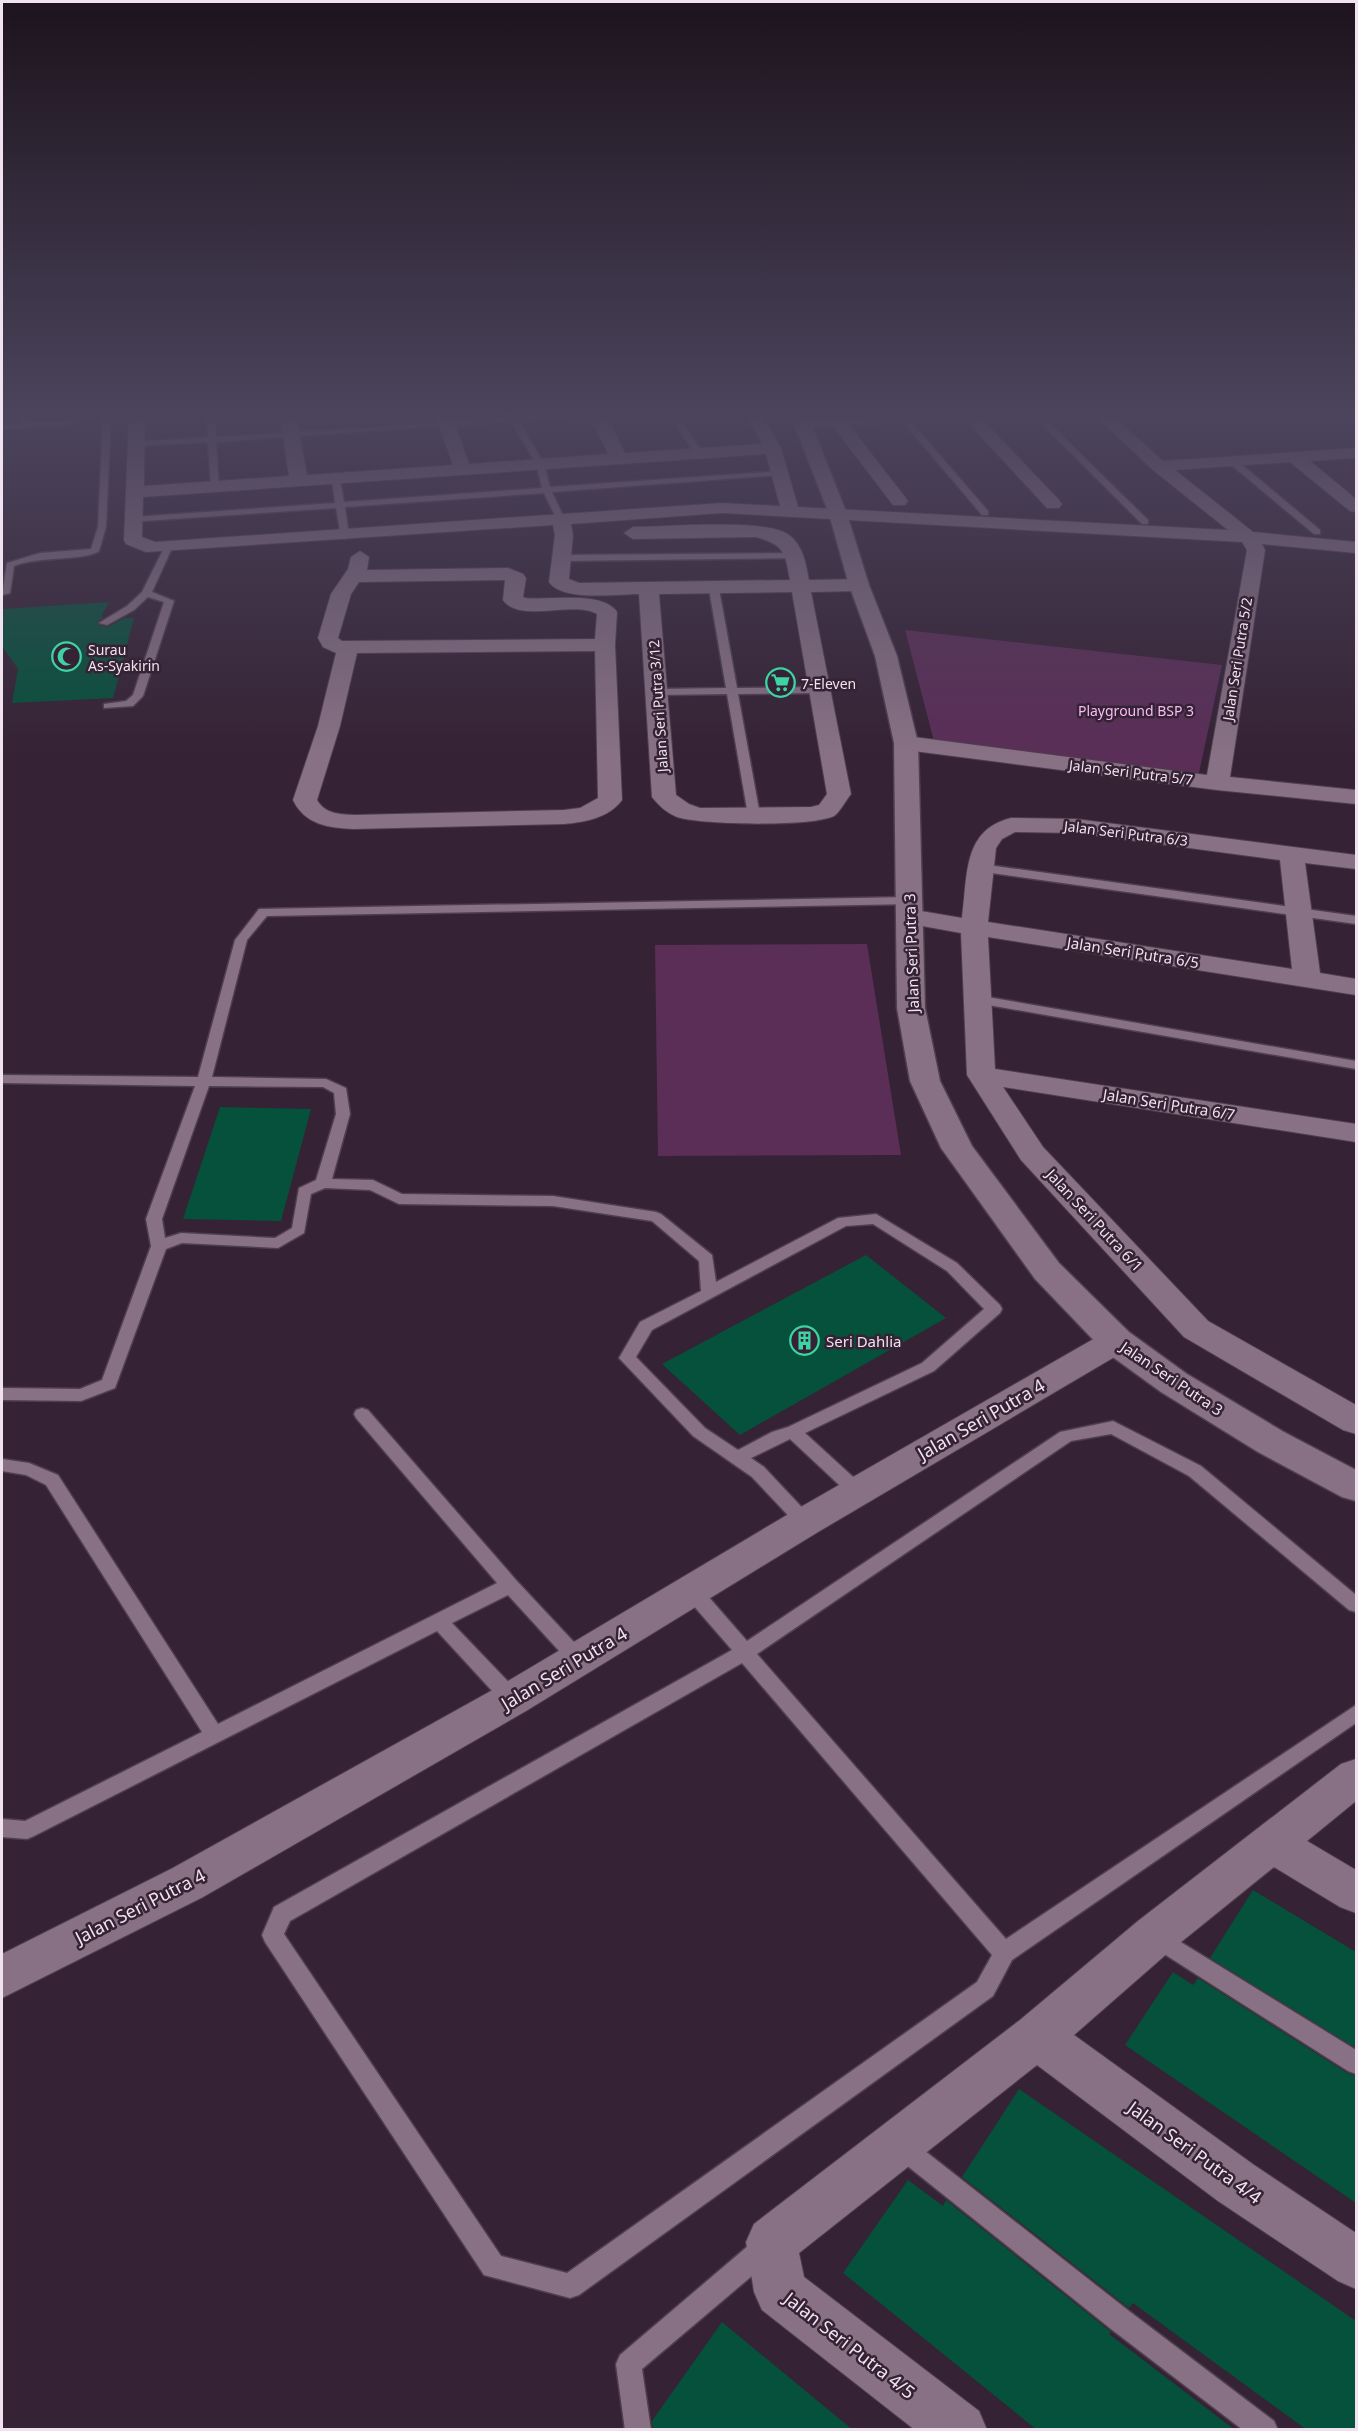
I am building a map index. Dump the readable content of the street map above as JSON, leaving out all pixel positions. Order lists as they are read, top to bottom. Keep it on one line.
{"streets":{"street":["Jalan Seri Putra 5/2","Jalan Seri Putra 3/12","Jalan Seri Putra 5/7","Jalan Seri Putra 6/3","Jalan Seri Putra 6/5","Jalan Seri Putra 3","Jalan Seri Putra 6/7","Jalan Seri Putra 6/1","Jalan Seri Putra 4","Jalan Seri Putra 4/4","Jalan Seri Putra 4/5"]},"crossings":[["Jalan Seri Putra 5/2","Jalan Seri Putra 5/7"],["Jalan Seri Putra 5/7","Jalan Seri Putra 3"],["Jalan Seri Putra 6/3","Jalan Seri Putra 6/5"],["Jalan Seri Putra 6/3","Jalan Seri Putra 6/1"],["Jalan Seri Putra 6/5","Jalan Seri Putra 3"],["Jalan Seri Putra 6/5","Jalan Seri Putra 6/1"],["Jalan Seri Putra 3","Jalan Seri Putra 4"],["Jalan Seri Putra 6/7","Jalan Seri Putra 6/1"]],"parks":["Playground BSP 3"],"places":{"mosque":["Surau As-Syakirin"],"supermarket":["7-Eleven"],"building":["Seri Dahlia"]}}
